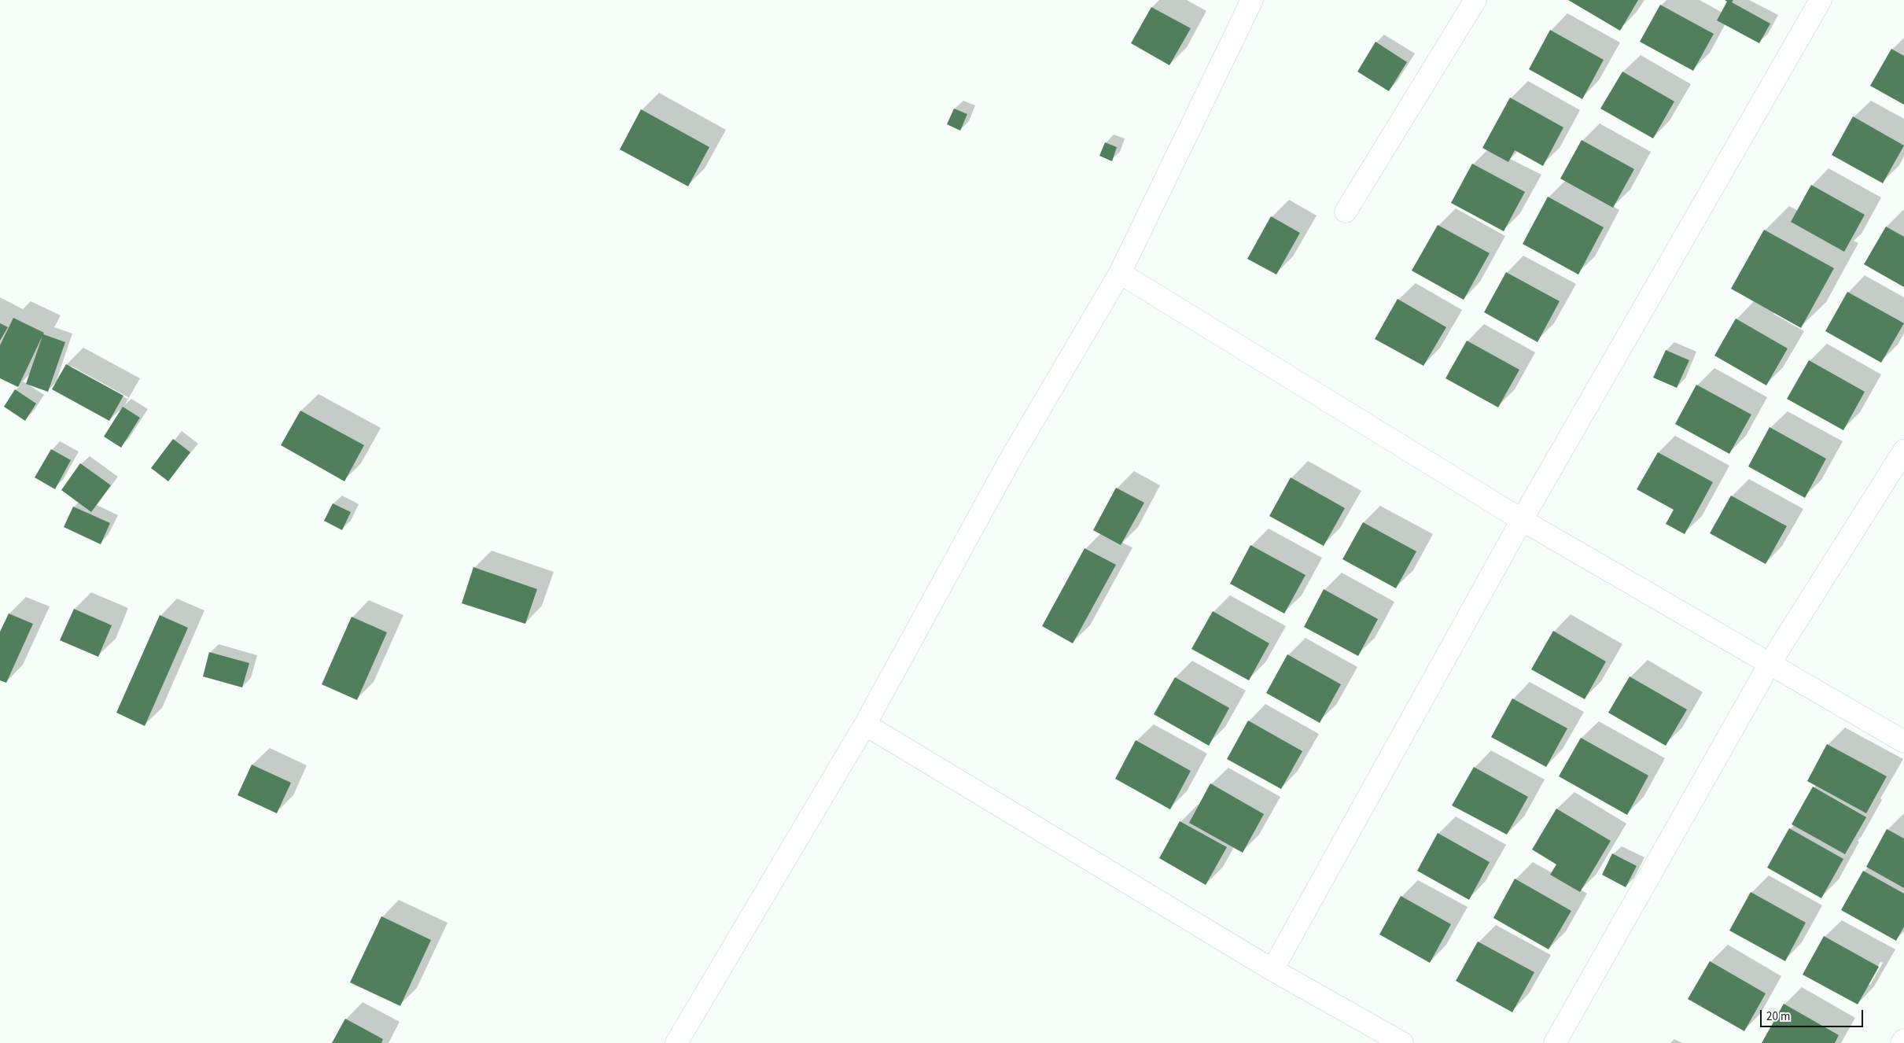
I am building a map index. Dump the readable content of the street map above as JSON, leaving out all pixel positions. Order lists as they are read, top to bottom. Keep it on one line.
{"scale_bar":"20 m"}
